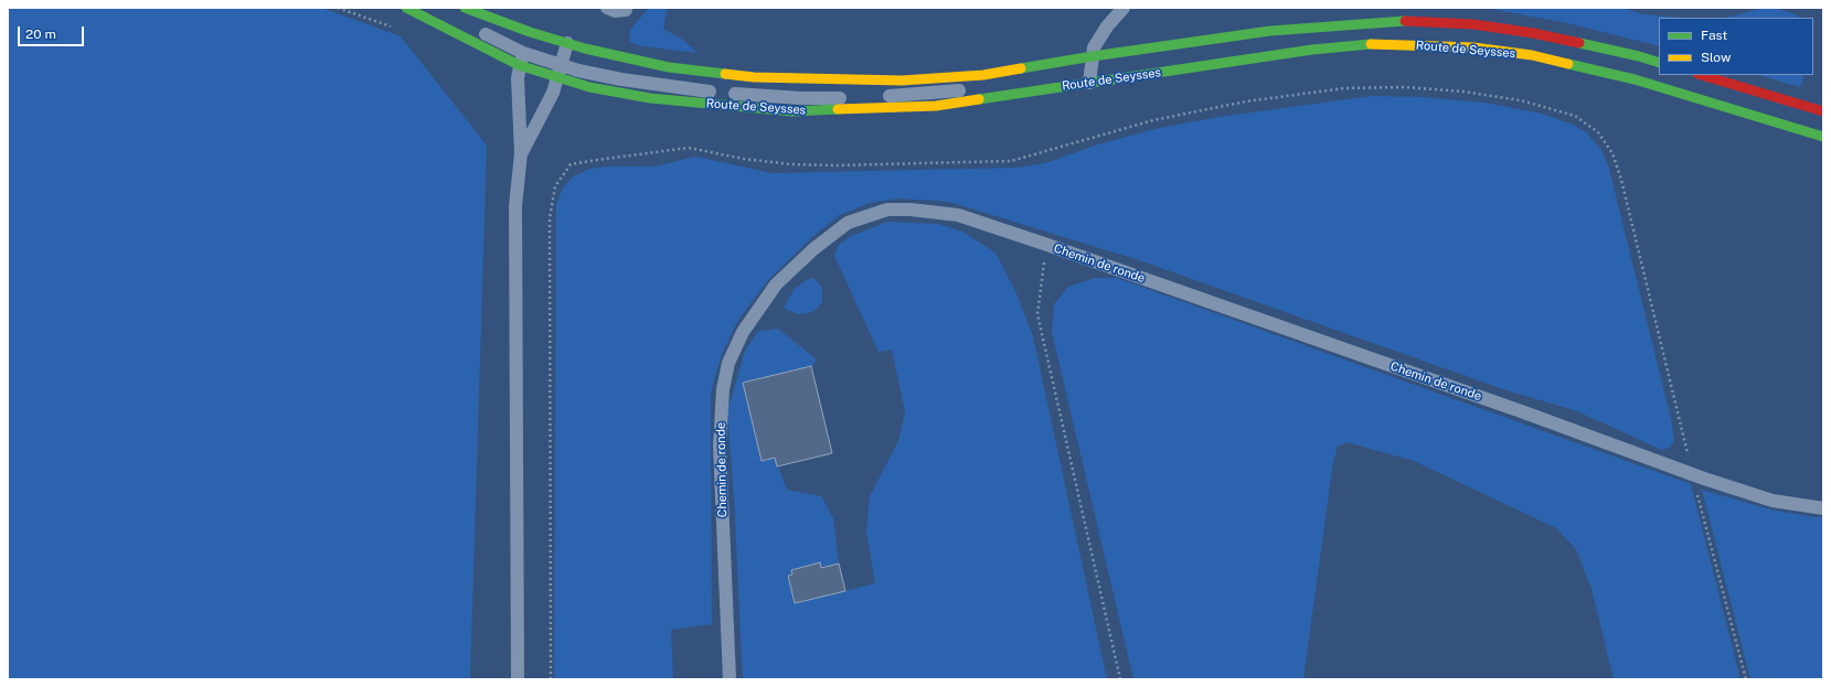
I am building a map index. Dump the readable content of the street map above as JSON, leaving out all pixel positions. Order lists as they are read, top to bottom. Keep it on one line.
{"streets":{"main road":["Route de Seysses"],"lane":["Chemin de ronde"]},"legend":["Fast","Slow"],"scale_bar":"20 m"}
